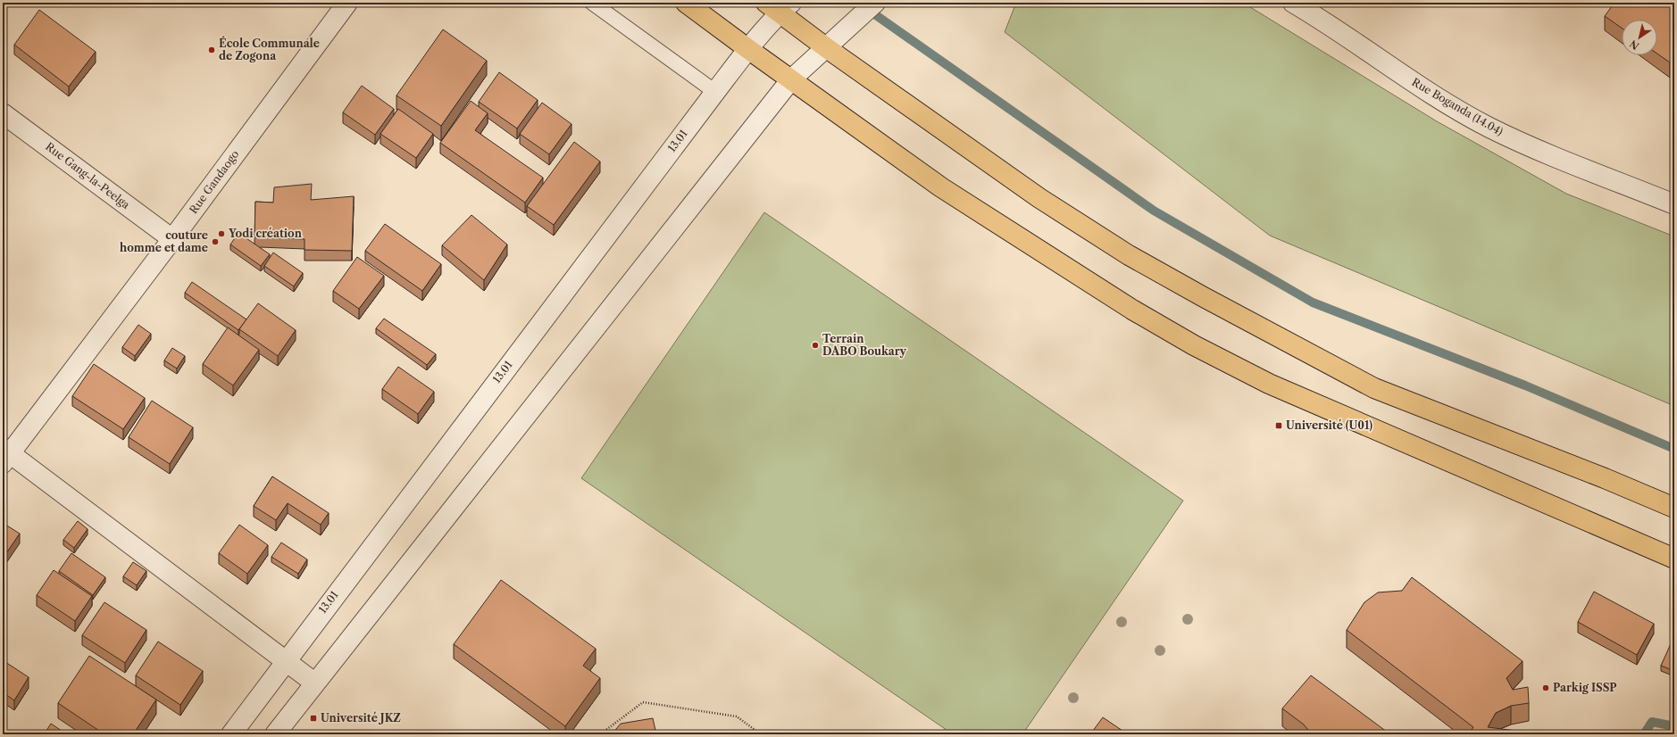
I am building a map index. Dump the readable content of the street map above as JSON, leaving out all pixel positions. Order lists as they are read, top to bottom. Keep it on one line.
{"streets":{"street":["Rue Boganda (14.04)","13.01","Rue Gang-la-Peelga","Rue Gandaogo"]},"crossings":[["Rue Gang-la-Peelga","Rue Gandaogo"]],"places":{"other":["École Communale de Zogona","Yodi création","couture homme et dame","Terrain DABO Boukary","Parkig ISSP"],"transit":["Université (U01)","Université JKZ"]},"north":"bottom left"}
